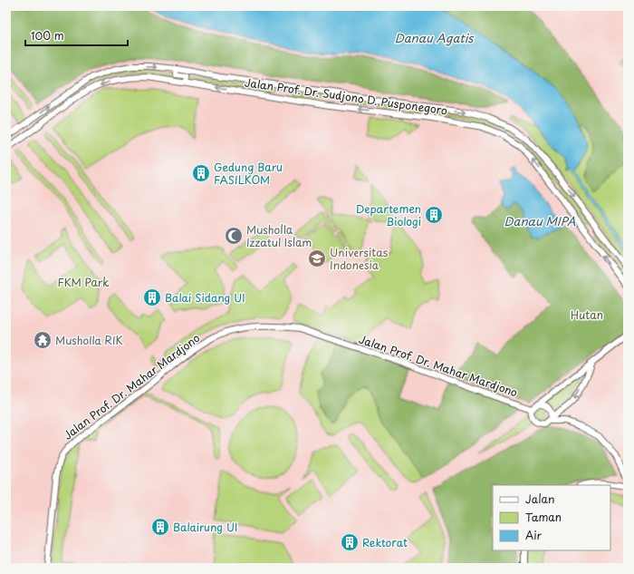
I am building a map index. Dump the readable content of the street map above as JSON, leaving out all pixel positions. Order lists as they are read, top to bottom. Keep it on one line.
{"streets":{"street":["Jalan Prof. Dr. Sudjono D. Pusponegoro","Jalan Prof. Dr. Mahar Mardjono"]},"water":["Danau Agatis","Danau MIPA"],"parks":["FKM Park","Hutan"],"places":{"building":["Gedung Baru FASILKOM","Departemen Biologi","Balai Sidang UI","Balairung UI","Rektorat"],"mosque":["Musholla Izzatul Islam"],"school or university":["Universitas Indonesia"],"temple":["Musholla RIK"]},"legend":["Jalan","Taman","Air"],"scale_bar":"100 m"}
